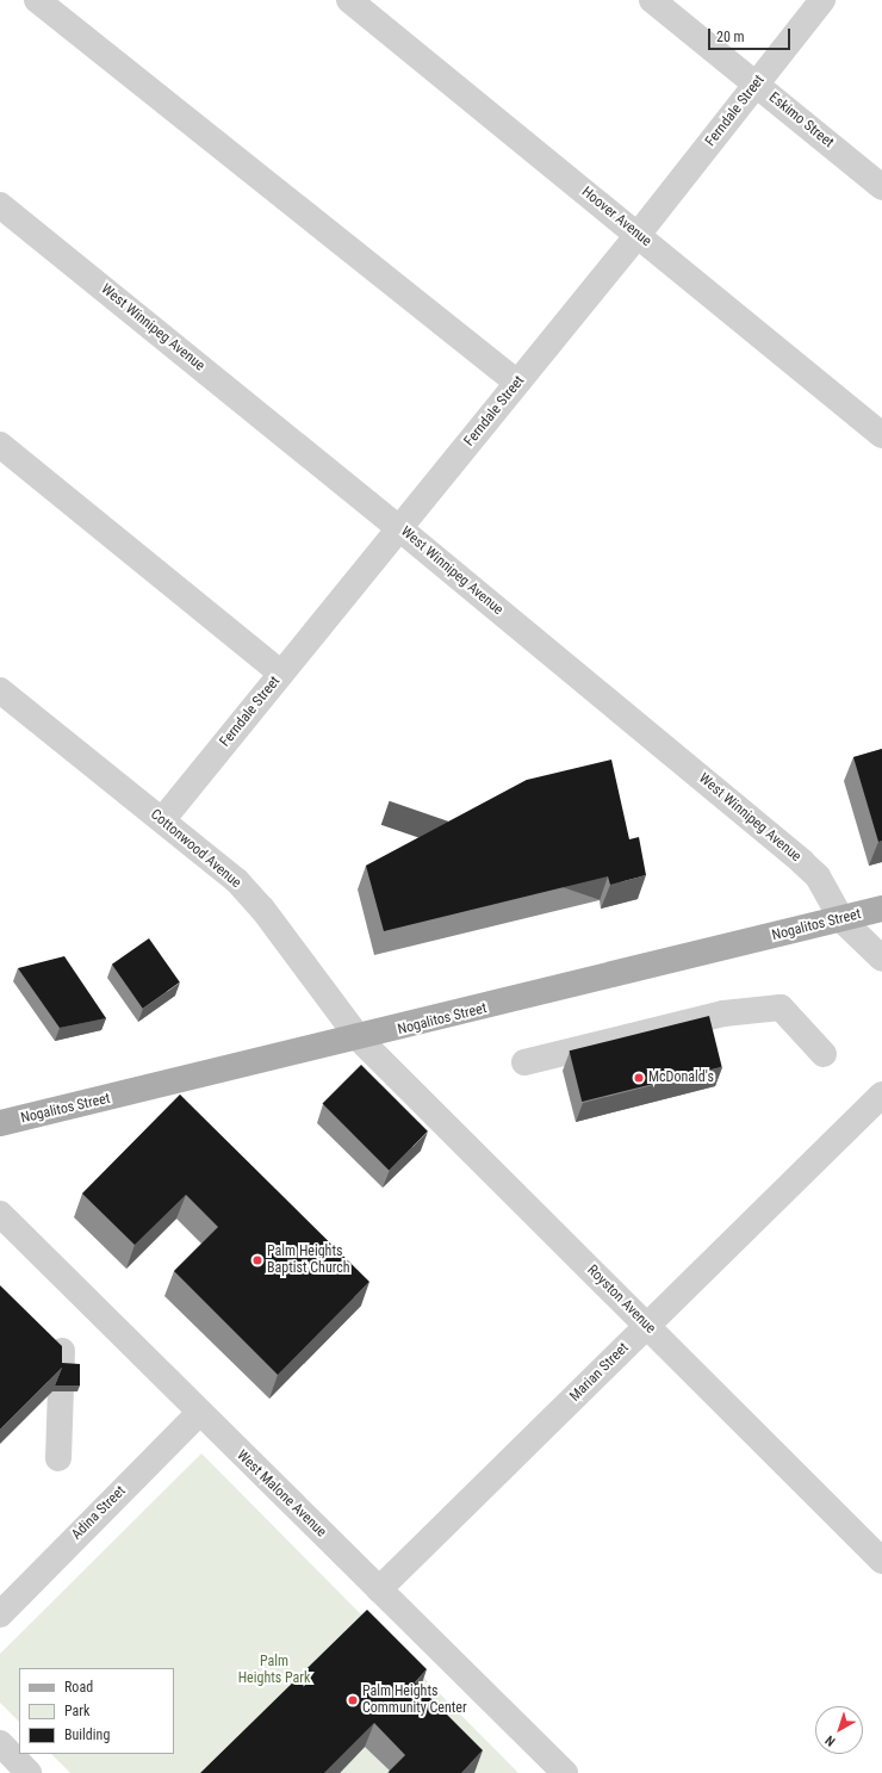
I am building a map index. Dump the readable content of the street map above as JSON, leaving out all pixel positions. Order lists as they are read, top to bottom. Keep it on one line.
{"streets":{"main road":["Nogalitos Street"],"street":["Ferndale Street","Eskimo Street","Hoover Avenue","West Winnipeg Avenue","Cottonwood Avenue","Royston Avenue","Marian Street","West Malone Avenue","Adina Street"]},"crossings":[["Ferndale Street","Eskimo Street"],["Ferndale Street","Hoover Avenue"],["Ferndale Street","West Winnipeg Avenue"],["Ferndale Street","Cottonwood Avenue"],["West Winnipeg Avenue","Nogalitos Street"],["Cottonwood Avenue","Nogalitos Street"],["Cottonwood Avenue","Royston Avenue"],["Nogalitos Street","Royston Avenue"],["Royston Avenue","Marian Street"],["Marian Street","West Malone Avenue"],["West Malone Avenue","Adina Street"]],"parks":["Palm Heights Park"],"places":["McDonald's","Palm Heights Baptist Church","Palm Heights Community Center"],"legend":["Road","Park","Building"],"scale_bar":"20 m","north":"bottom left"}
